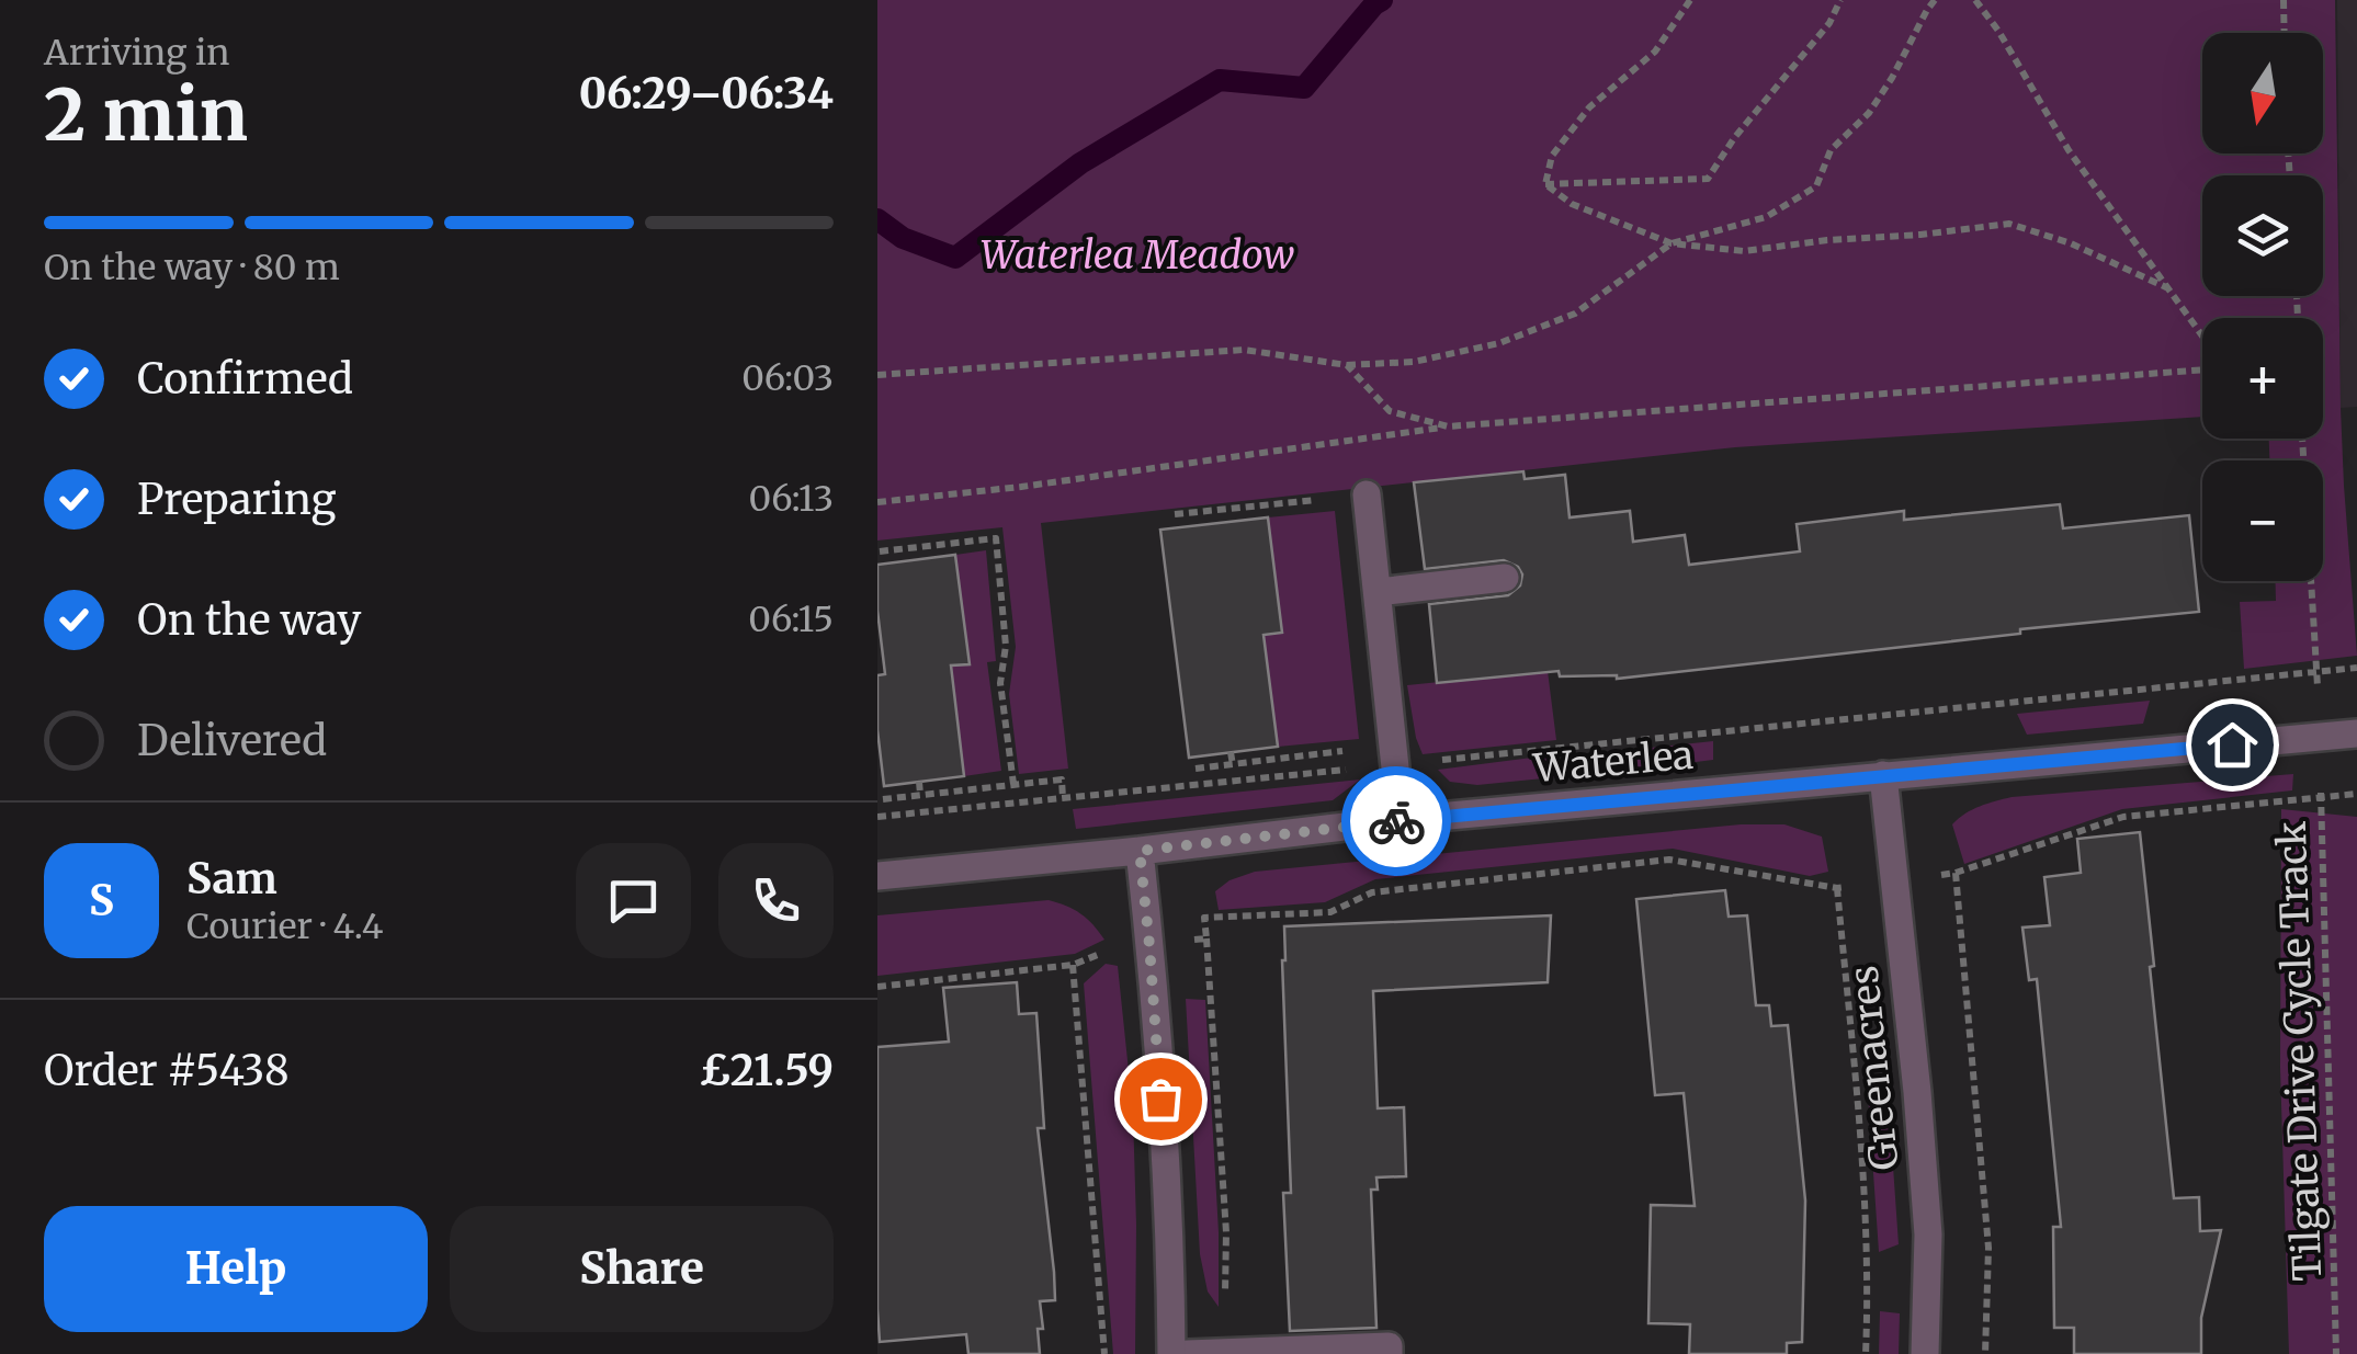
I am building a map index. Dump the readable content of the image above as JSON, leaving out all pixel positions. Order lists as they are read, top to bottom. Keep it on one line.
{"streets":{"street":["Waterlea","Greenacres"],"path":["Tilgate Drive Cycle Track"]},"crossings":[["Waterlea","Tilgate Drive Cycle Track"],["Waterlea","Greenacres"]],"parks":["Waterlea Meadow"],"north":"bottom","page":{"heading":["2 min","Arriving in","06:29–06:34"],"panel":["Sam","Courier · 4.4","Order #5438","£21.59"],"map_buttons":["+","−"],"bar":"On the way · 80 m","list":[["Confirmed","06:03"],["Preparing","06:13"],["On the way","06:15"],"Delivered"],"round":"S","buttons":["Help","Share"]}}
